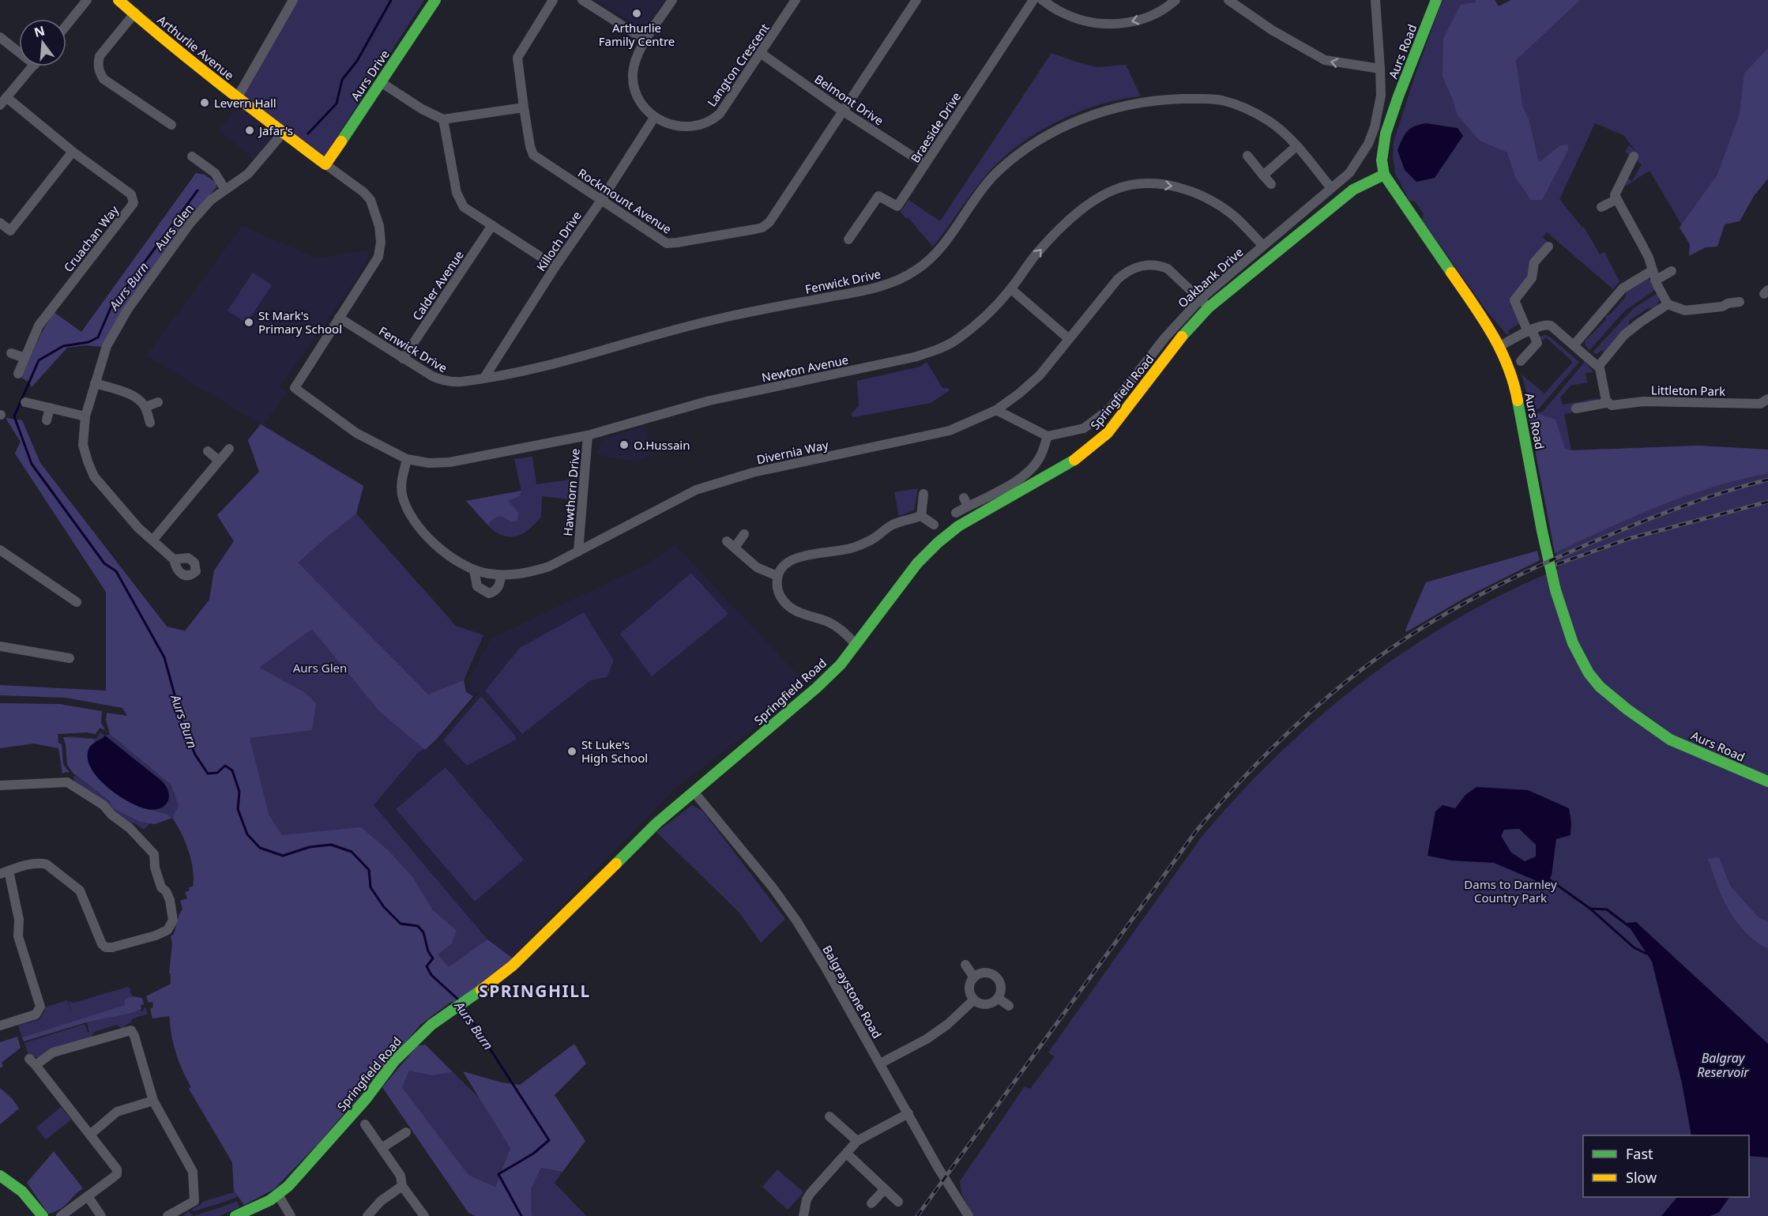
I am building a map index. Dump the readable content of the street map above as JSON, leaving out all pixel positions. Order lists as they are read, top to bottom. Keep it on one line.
{"streets":{"street":["Arthurlie Avenue","Aurs Road","Langton Crescent","Aurs Drive","Belmont Drive","Braeside Drive","Rockmount Avenue","Aurs Glen","Cruachan Way","Killoch Drive","Oakbank Drive","Fenwick Drive","Calder Avenue","Newton Avenue","Littleton Park","Springfield Road","Divernia Way","Hawthorn Drive","Balgraystone Road"]},"crossings":[["Arthurlie Avenue","Aurs Drive"],["Arthurlie Avenue","Aurs Glen"],["Aurs Road","Springfield Road"],["Langton Crescent","Belmont Drive"],["Langton Crescent","Killoch Drive"],["Belmont Drive","Braeside Drive"],["Belmont Drive","Rockmount Avenue"],["Rockmount Avenue","Killoch Drive"],["Killoch Drive","Fenwick Drive"],["Oakbank Drive","Fenwick Drive"],["Oakbank Drive","Newton Avenue"],["Oakbank Drive","Divernia Way"],["Fenwick Drive","Calder Avenue"],["Fenwick Drive","Newton Avenue"],["Newton Avenue","Divernia Way"],["Newton Avenue","Hawthorn Drive"],["Springfield Road","Divernia Way"],["Springfield Road","Balgraystone Road"],["Divernia Way","Hawthorn Drive"]],"districts":["SPRINGHILL"],"water":["Aurs Burn","Balgray Reservoir"],"parks":["Aurs Glen","Dams to Darnley Country Park"],"places":["Arthurlie Family Centre","Levern Hall","Jafar's","St Mark's Primary School","O.Hussain","St Luke's High School"],"legend":["Fast","Slow"],"north":"top"}
